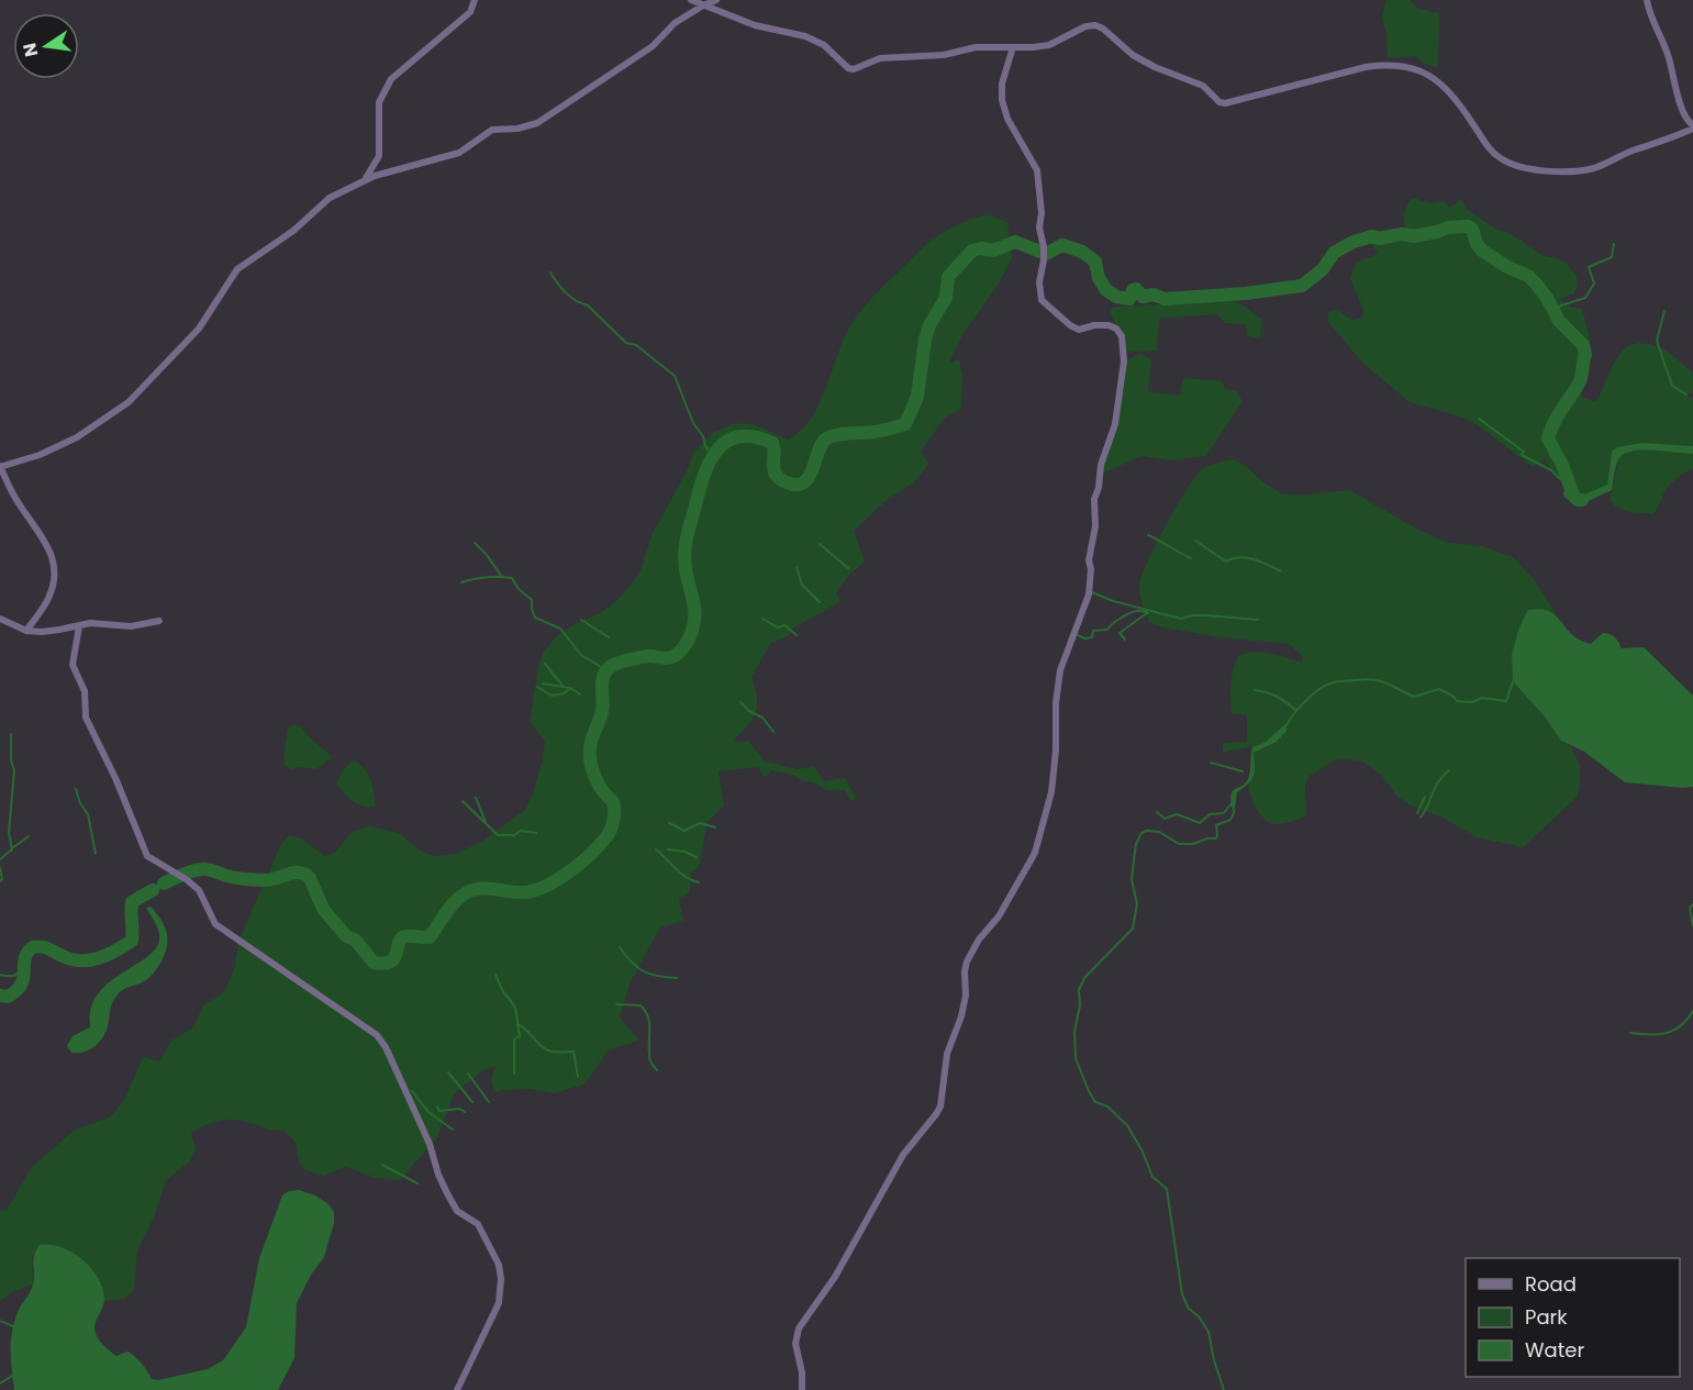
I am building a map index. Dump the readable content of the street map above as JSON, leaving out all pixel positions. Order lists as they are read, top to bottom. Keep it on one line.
{"legend":["Road","Park","Water"],"north":"left"}
